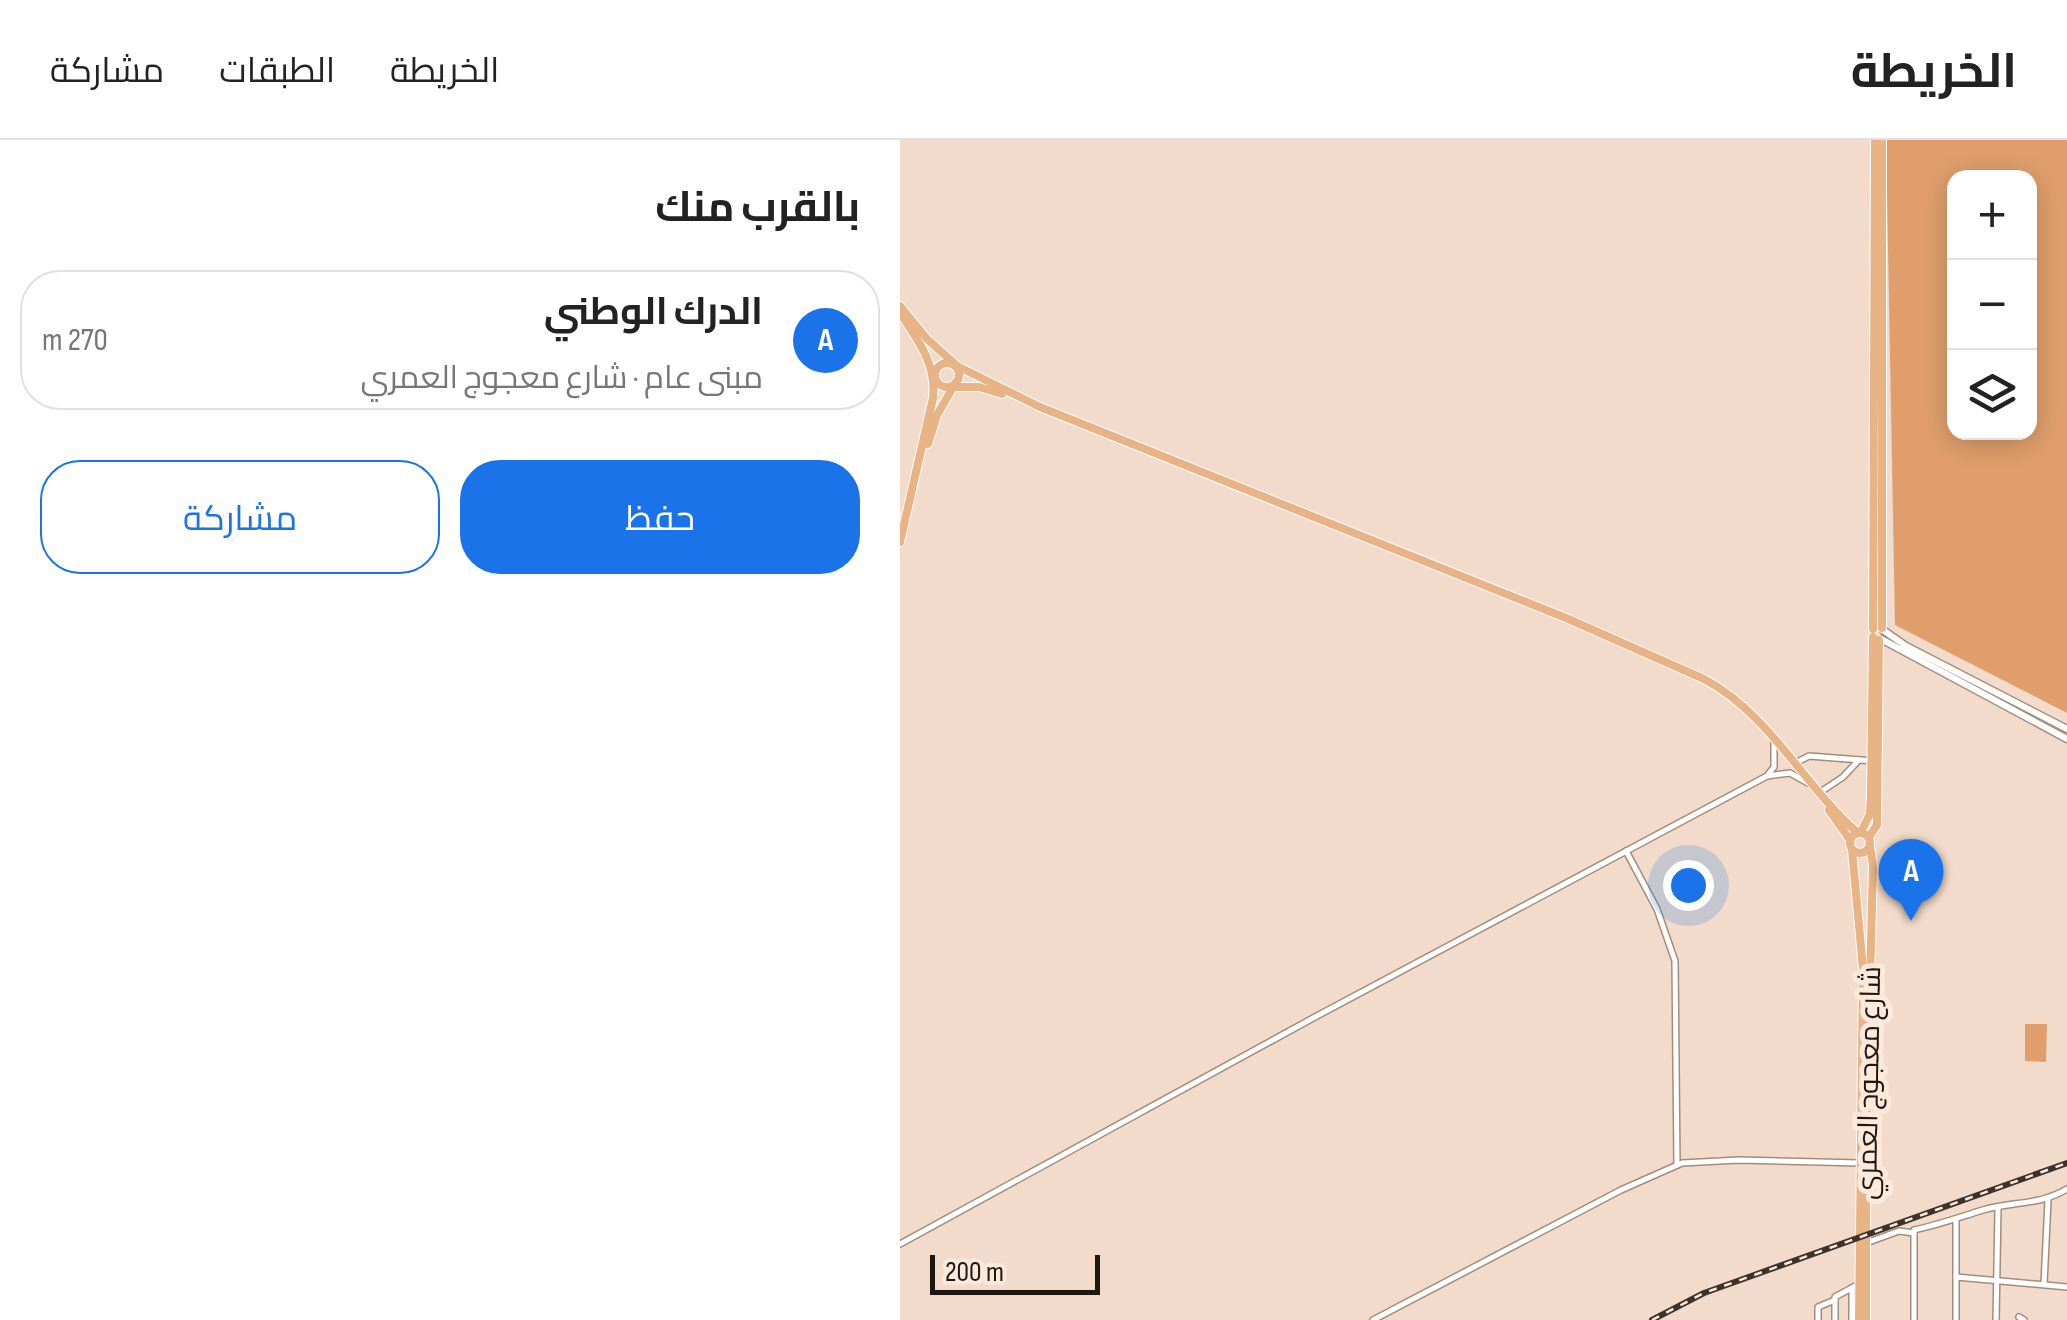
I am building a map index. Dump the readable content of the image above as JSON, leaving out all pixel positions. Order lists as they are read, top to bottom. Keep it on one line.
{"streets":{"main road":["شارع معجوج العمري"]},"scale_bar":"200 m","page":{"header":"الخريطة","nav":["الخريطة","الطبقات","مشاركة"],"heading":"بالقرب منك","map_buttons":["+","−"],"list":[{"mark":"A","name":"الدرك الوطني","note":"مبنى عام · شارع معجوج العمري","value":"270 m"}],"buttons":["حفظ","مشاركة"],"pins":"A","scale":"200 m"}}
